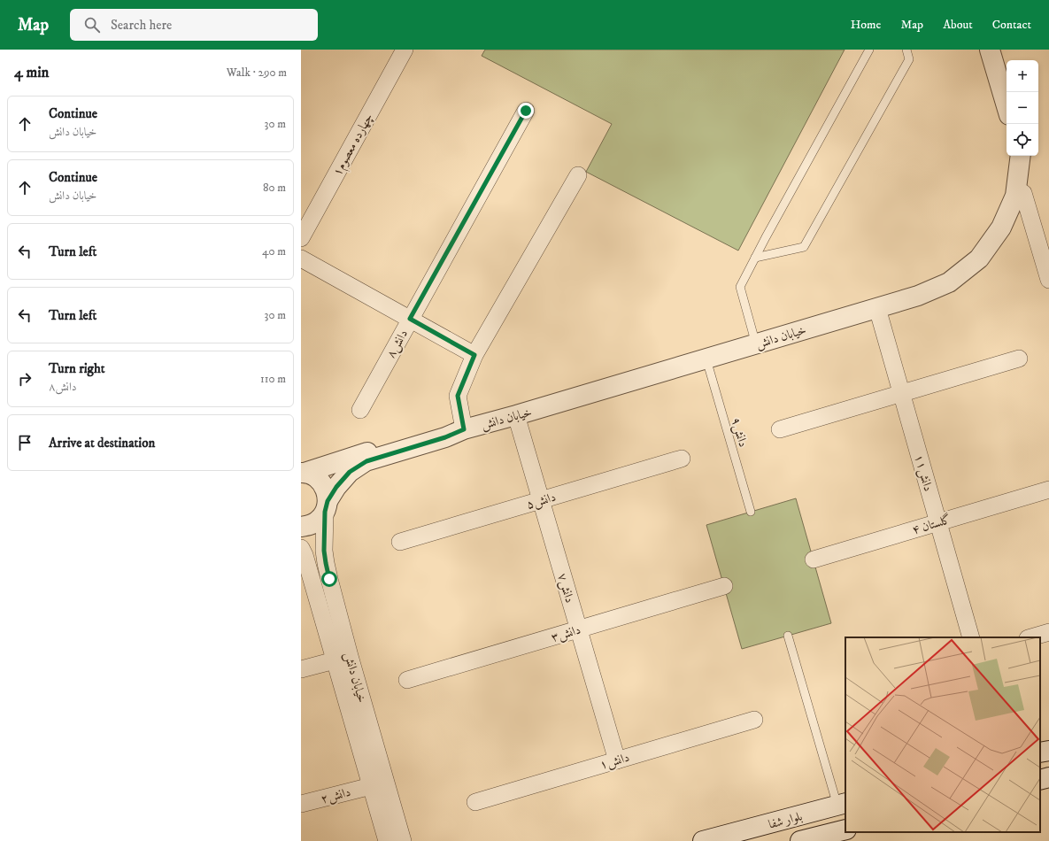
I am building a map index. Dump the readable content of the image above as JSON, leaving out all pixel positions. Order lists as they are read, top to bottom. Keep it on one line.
{"streets":{"street":["چهارده معصوم۱","خیابان دانش","دانش۸","دانش۱۱","دانش۵","گلستان ۴","دانش۷","دانش۳","دانش۱","دانش۲","بلوار شفا"],"lane":["دانش۹"]},"crossings":[["خیابان دانش","دانش۹"],["خیابان دانش","دانش۱۱"],["خیابان دانش","دانش۷"],["خیابان دانش","دانش۲"],["دانش۱۱","گلستان ۴"],["دانش۵","دانش۷"],["دانش۷","دانش۳"],["دانش۷","دانش۱"]],"page":{"header":"Map","search":"Search here","nav":["Home","Map","About","Contact"],"heading":["4 min","Walk · 290 m"],"map_buttons":["+","−"],"list":[["Continue","خیابان دانش","30 m"],["Continue","خیابان دانش","80 m"],["Turn left","40 m"],["Turn left","30 m"],["Turn right","دانش۸","110 m"],"Arrive at destination"]}}
